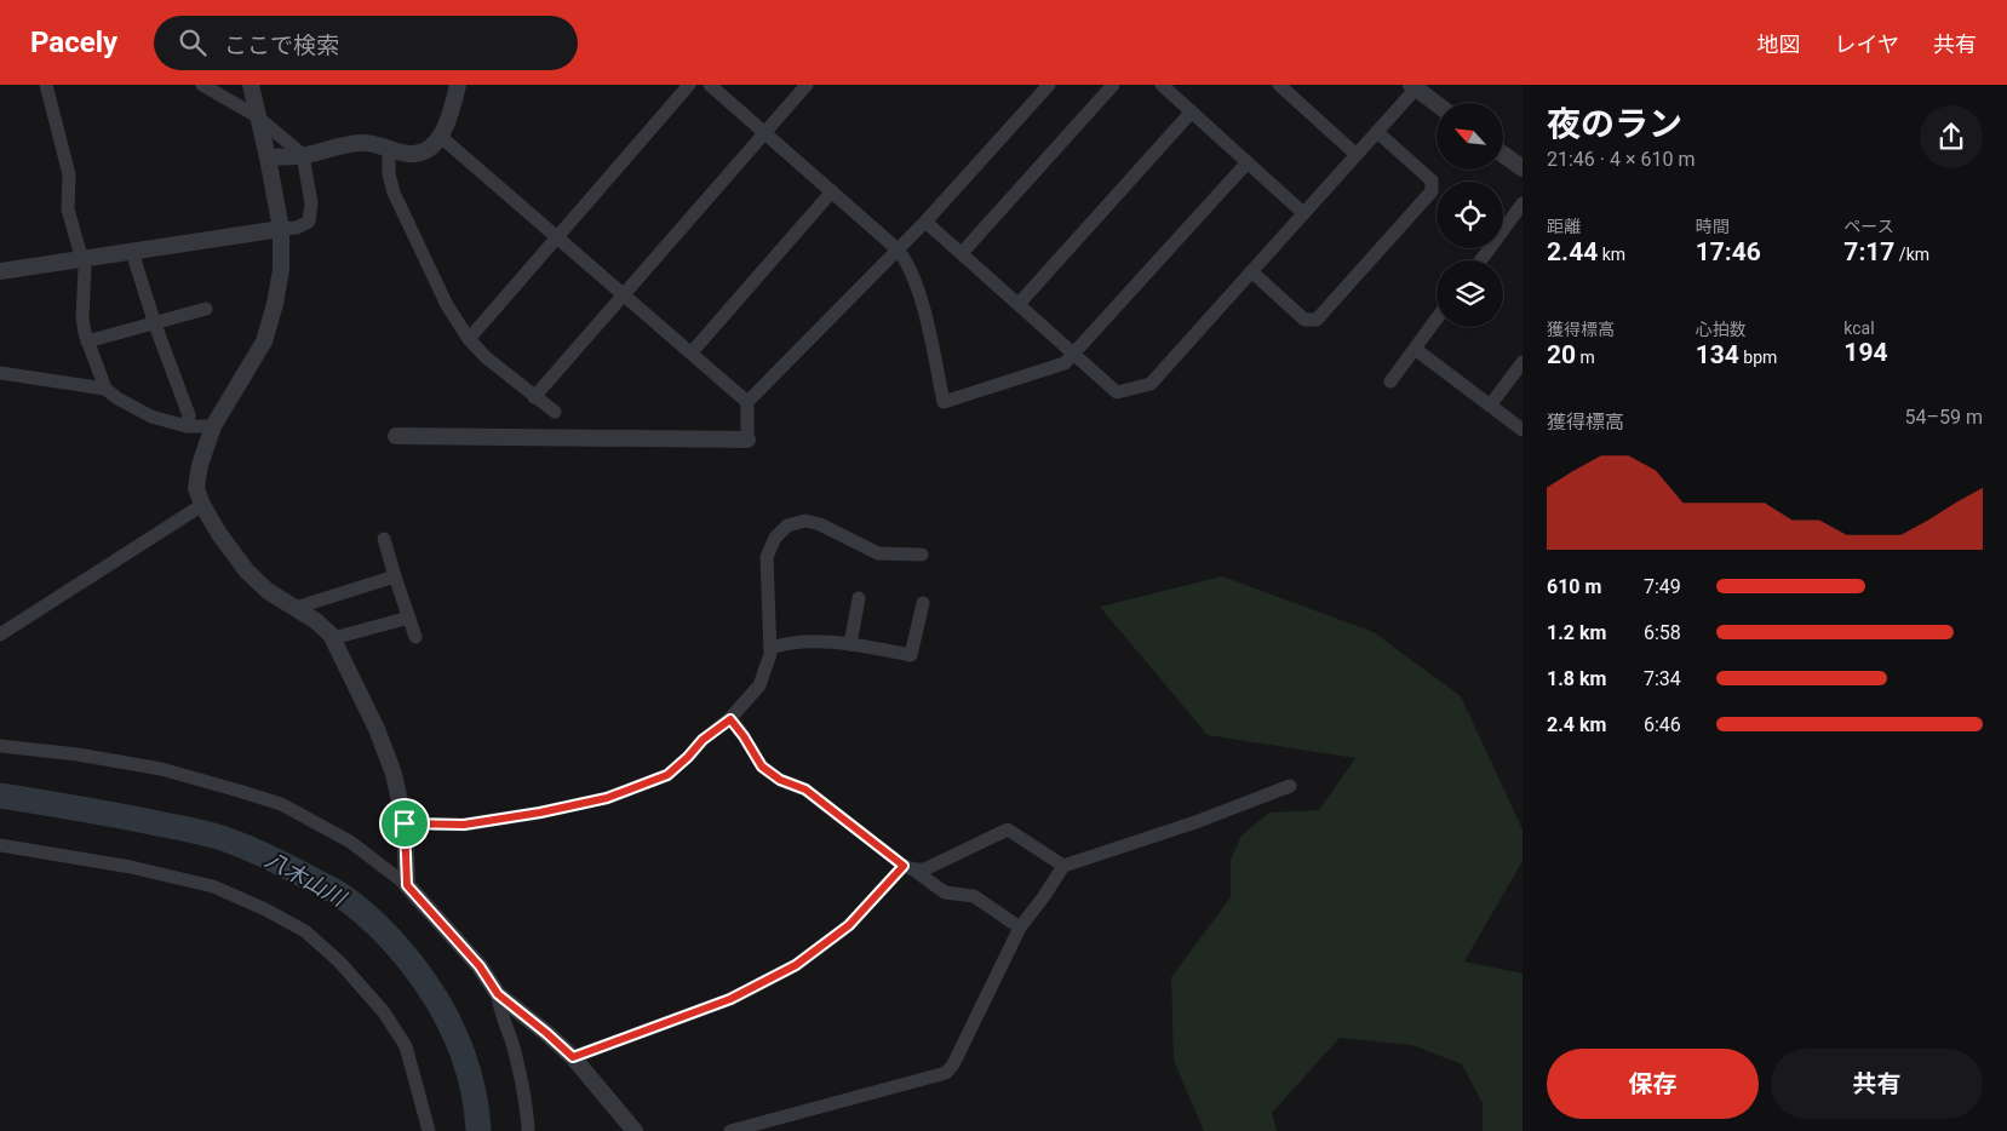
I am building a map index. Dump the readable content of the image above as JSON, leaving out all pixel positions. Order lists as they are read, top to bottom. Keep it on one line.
{"water":["八木山川"],"north":"top left","page":{"header":"Pacely","search":"ここで検索","nav":["地図","レイヤ","共有"],"heading":["夜のラン","21:46 · 4 × 610 m"],"stats":[["距離","2.44 km"],["時間","17:46"],["ペース","7:17 /km"],["獲得標高","20 m"],["心拍数","134 bpm"],["kcal","194"]],"chart":["獲得標高","54–59 m"],"list":[{"name":"610 m","note":"7:49"},{"name":"1.2 km","note":"6:58"},{"name":"1.8 km","note":"7:34"},{"name":"2.4 km","note":"6:46"}],"buttons":["保存","共有"]}}
